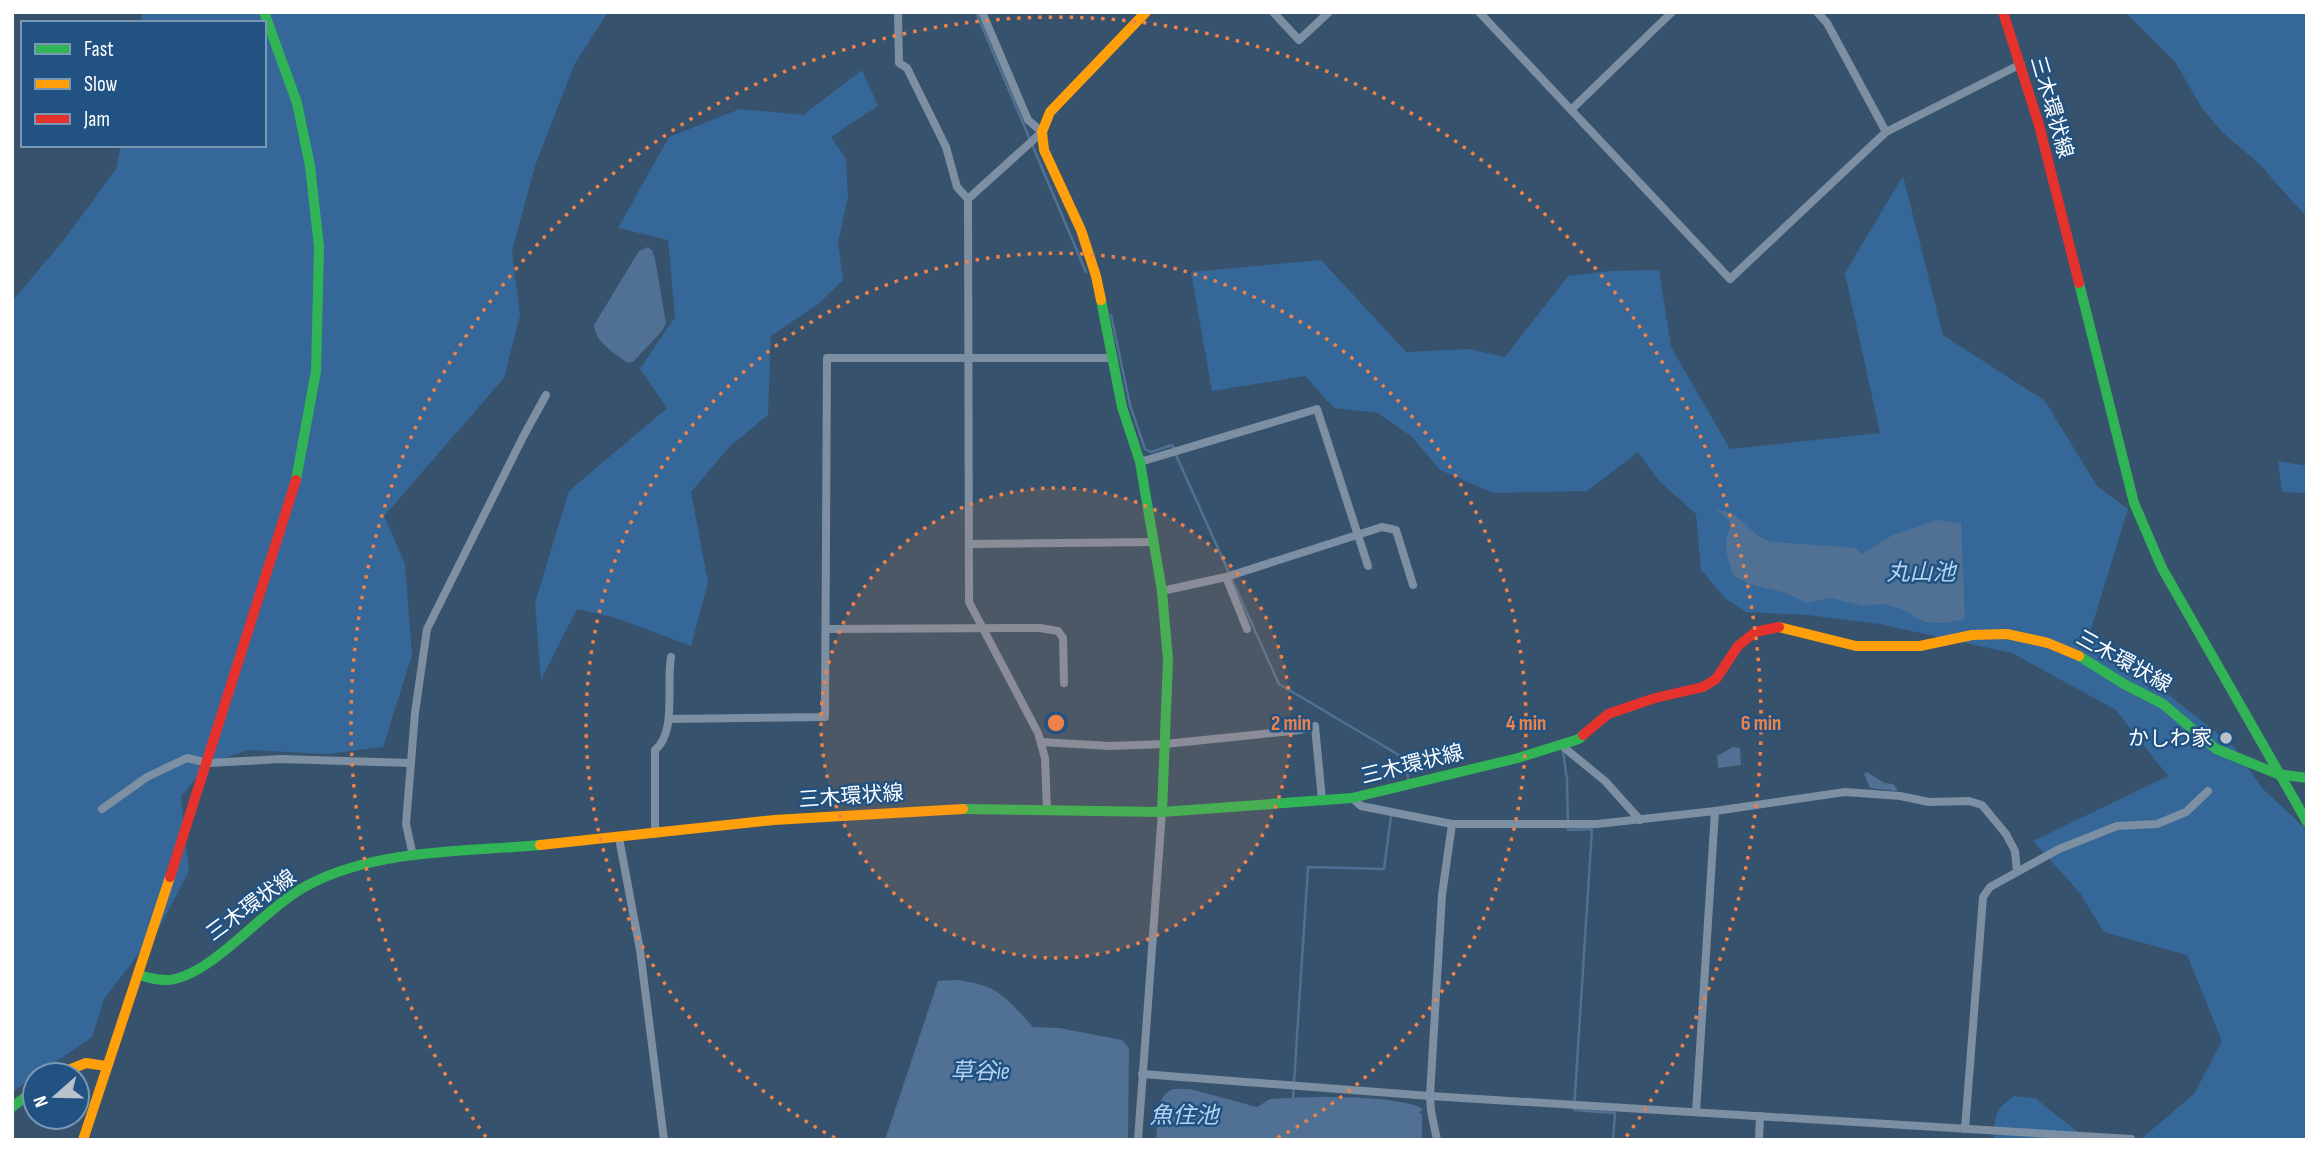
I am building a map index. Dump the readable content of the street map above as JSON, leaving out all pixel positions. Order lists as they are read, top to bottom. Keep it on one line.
{"streets":{"main road":["三木環状線"]},"water":["丸山池","草谷ie","魚住池"],"places":["かしわ家"],"legend":["Fast","Slow","Jam"],"north":"left","rings":["2 min","4 min","6 min"]}
